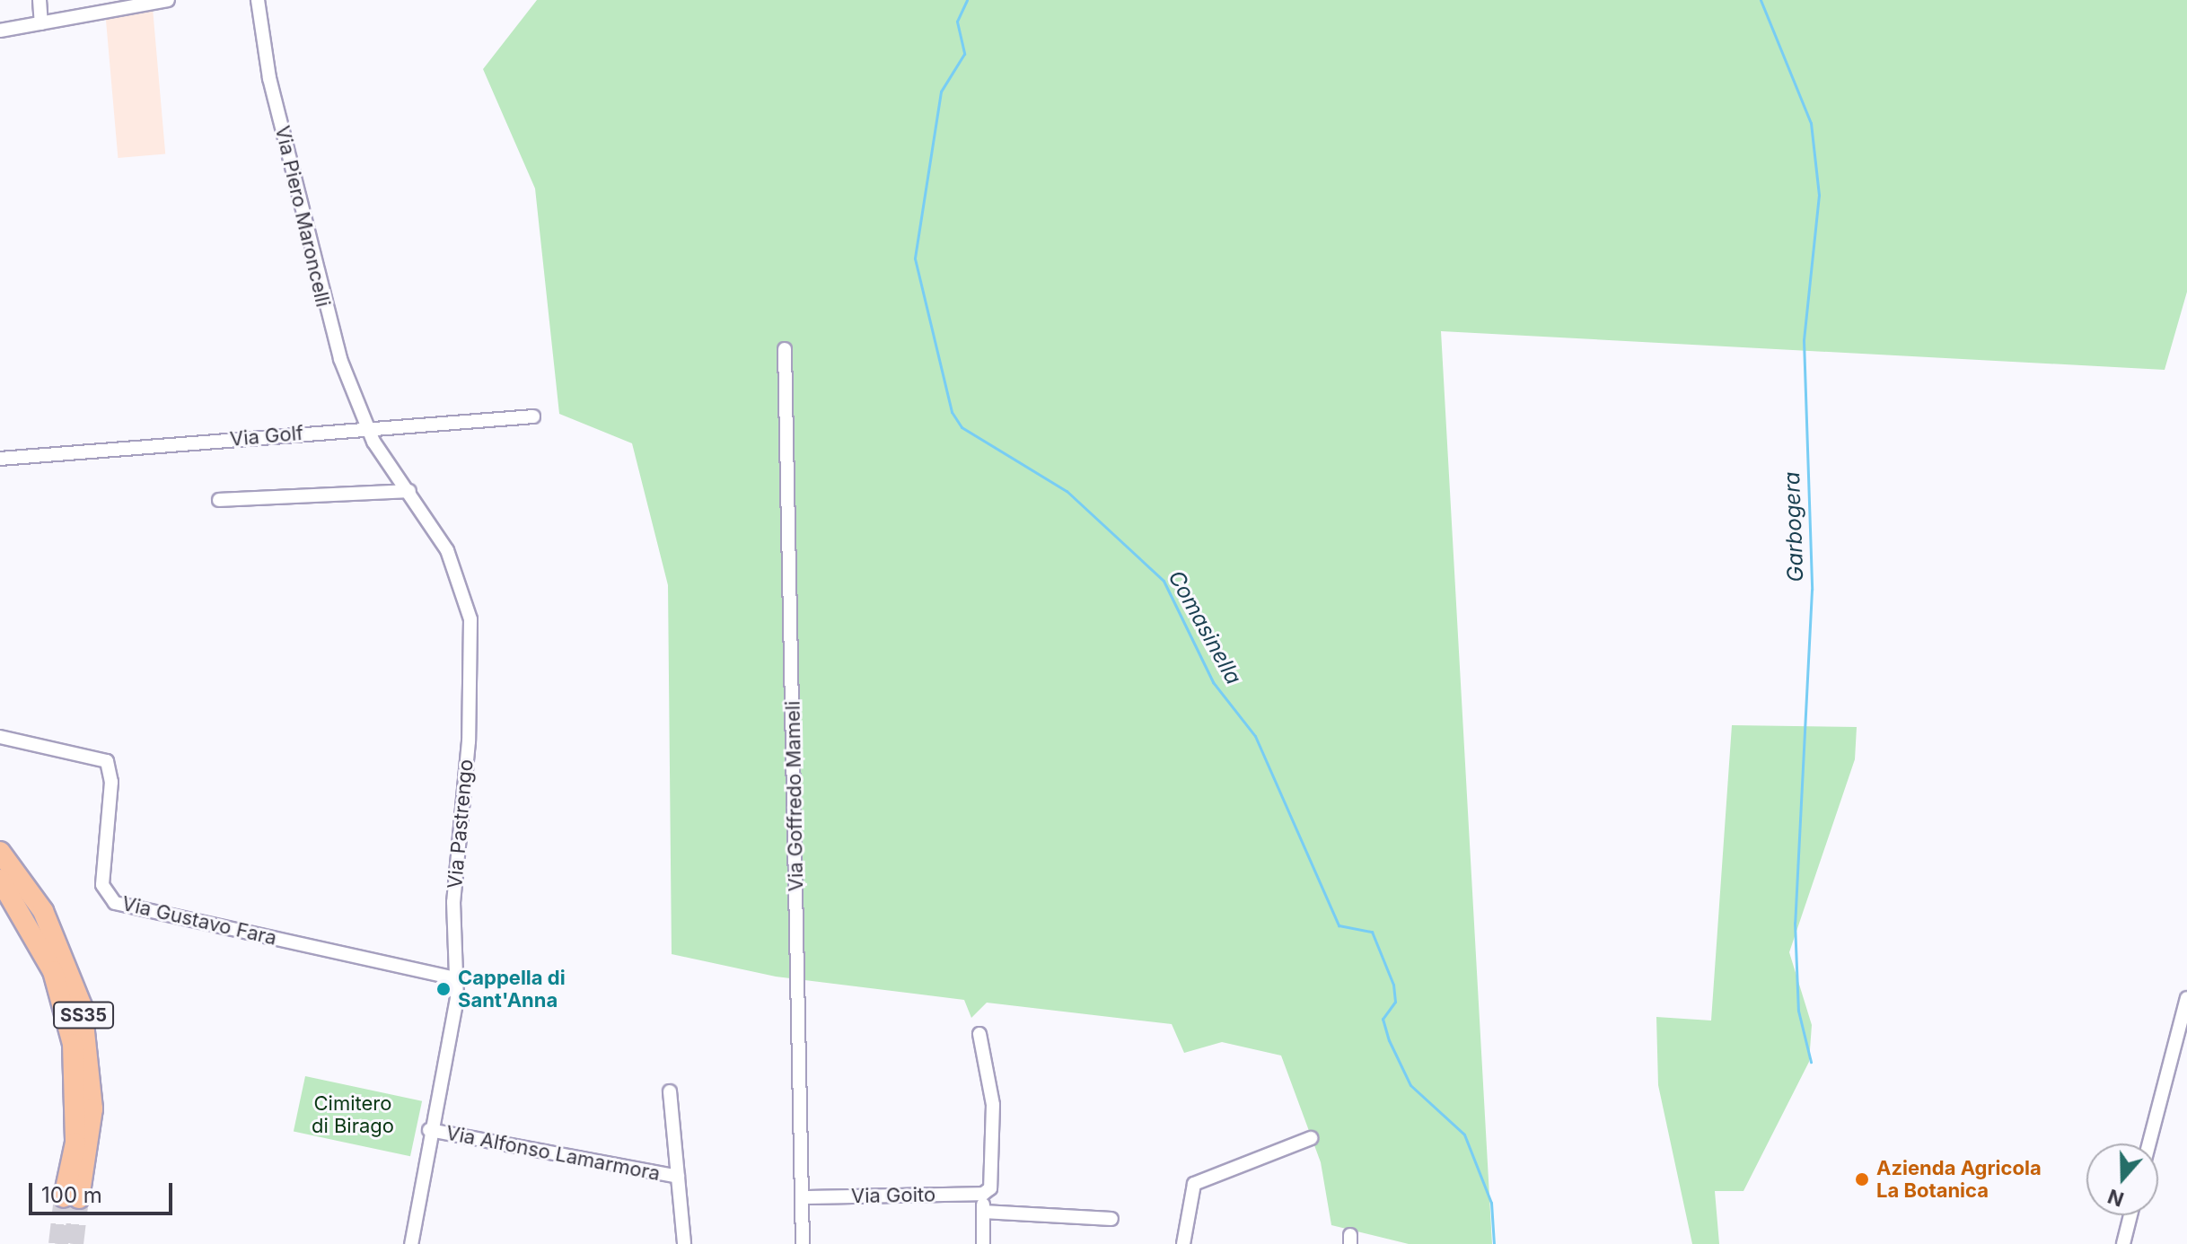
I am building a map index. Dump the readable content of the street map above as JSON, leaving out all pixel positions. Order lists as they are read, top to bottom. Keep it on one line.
{"streets":{"highway":["SS35"],"street":["Via Piero Maroncelli","Via Golf","Via Goffredo Mameli","Via Pastrengo","Via Gustavo Fara","Via Alfonso Lamarmora","Via Goito"]},"crossings":[["Via Piero Maroncelli","Via Golf"],["Via Piero Maroncelli","Via Pastrengo"],["Via Golf","Via Pastrengo"],["Via Goffredo Mameli","Via Goito"],["Via Pastrengo","Via Gustavo Fara"],["Via Pastrengo","Via Alfonso Lamarmora"]],"water":["Garbogera","Comasinella"],"parks":["Cimitero di Birago"],"places":["Cappella di Sant'Anna","Azienda Agricola La Botanica"],"scale_bar":"100 m","north":"bottom"}
